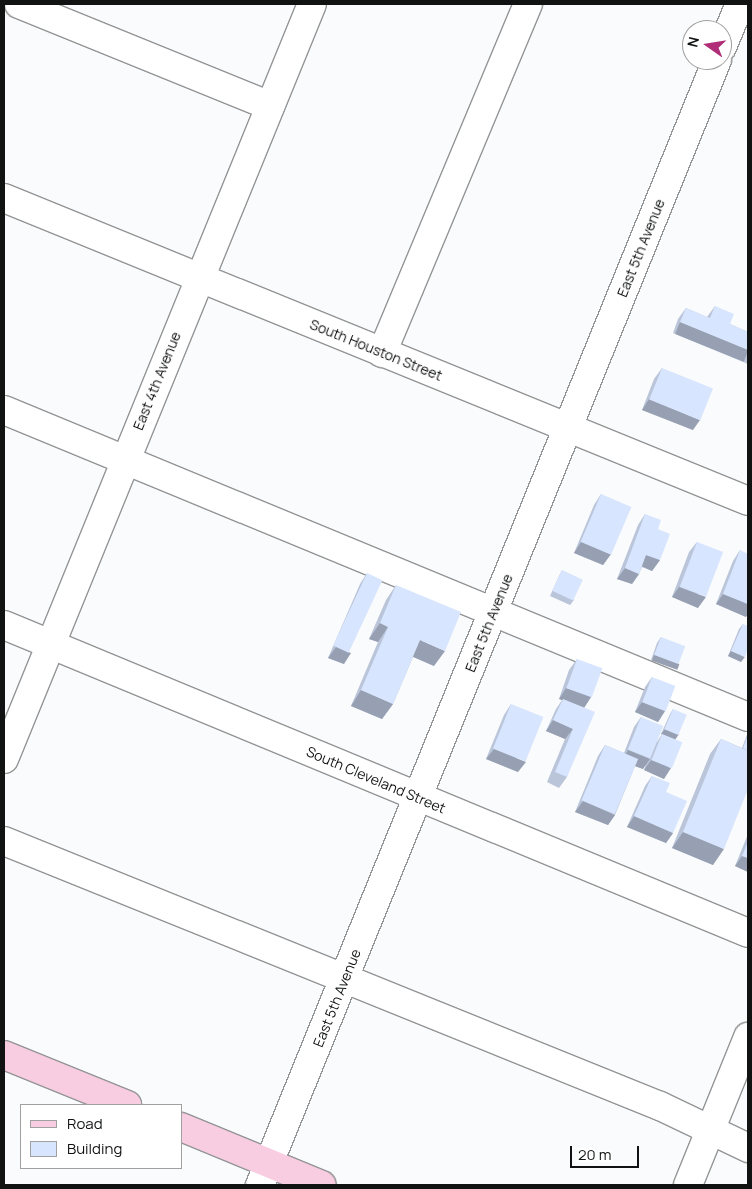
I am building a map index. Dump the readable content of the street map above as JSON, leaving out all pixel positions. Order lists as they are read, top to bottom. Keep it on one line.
{"streets":{"street":["East 5th Avenue","South Houston Street","East 4th Avenue","South Cleveland Street"]},"crossings":[["East 5th Avenue","South Houston Street"],["East 5th Avenue","South Cleveland Street"],["South Houston Street","East 4th Avenue"],["East 4th Avenue","South Cleveland Street"]],"legend":["Road","Building"],"scale_bar":"20 m","north":"left"}
